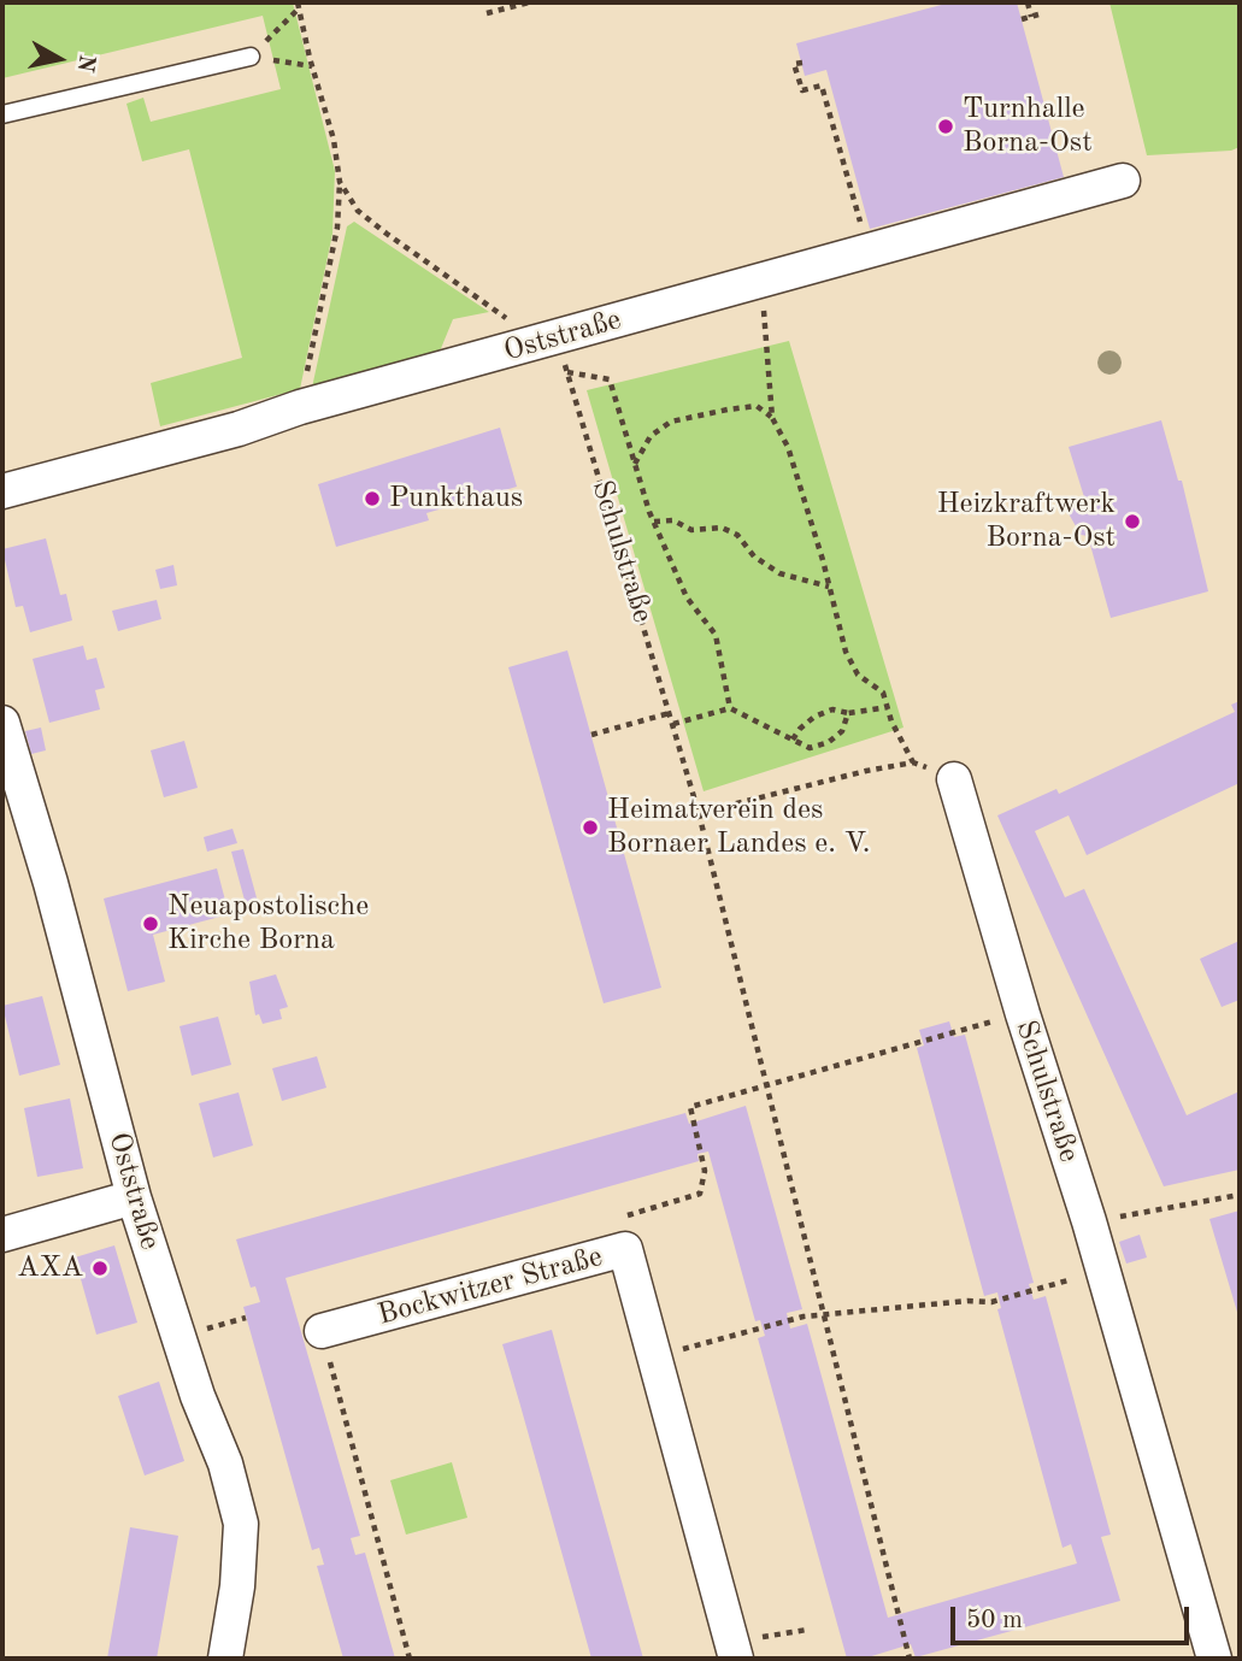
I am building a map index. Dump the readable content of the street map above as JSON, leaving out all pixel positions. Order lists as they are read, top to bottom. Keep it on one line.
{"streets":{"street":["Oststraße","Schulstraße","Bockwitzer Straße"]},"crossings":[["Oststraße","Schulstraße"]],"places":["Turnhalle Borna-Ost","Punkthaus","Heizkraftwerk Borna-Ost","Heimatverein des Bornaer Landes e. V.","Neuapostolische Kirche Borna","AXA"],"scale_bar":"50 m","north":"right"}
